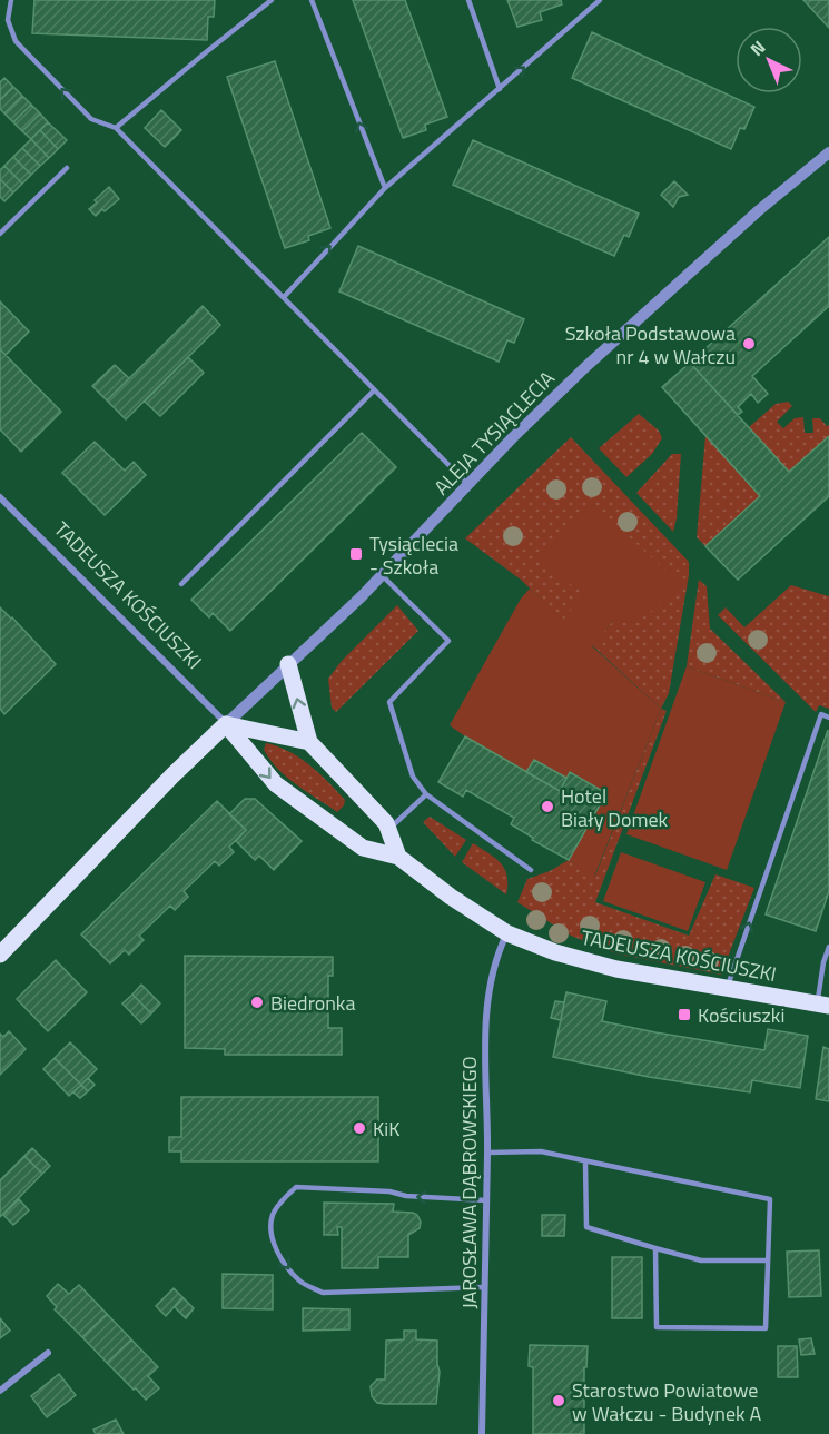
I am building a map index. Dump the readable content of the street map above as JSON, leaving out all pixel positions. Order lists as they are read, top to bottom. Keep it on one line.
{"streets":{"main road":["TADEUSZA KOŚCIUSZKI"],"street":["ALEJA TYSIĄCLECIA","JAROSŁAWA DĄBROWSKIEGO"]},"crossings":[["ALEJA TYSIĄCLECIA","TADEUSZA KOŚCIUSZKI"],["TADEUSZA KOŚCIUSZKI","JAROSŁAWA DĄBROWSKIEGO"]],"places":{"other":["Szkoła Podstawowa nr 4 w Wałczu","Hotel Biały Domek","Biedronka","KiK","Starostwo Powiatowe w Wałczu - Budynek A"],"transit":["Tysiąclecia - Szkoła","Kościuszki"]},"north":"top left"}
